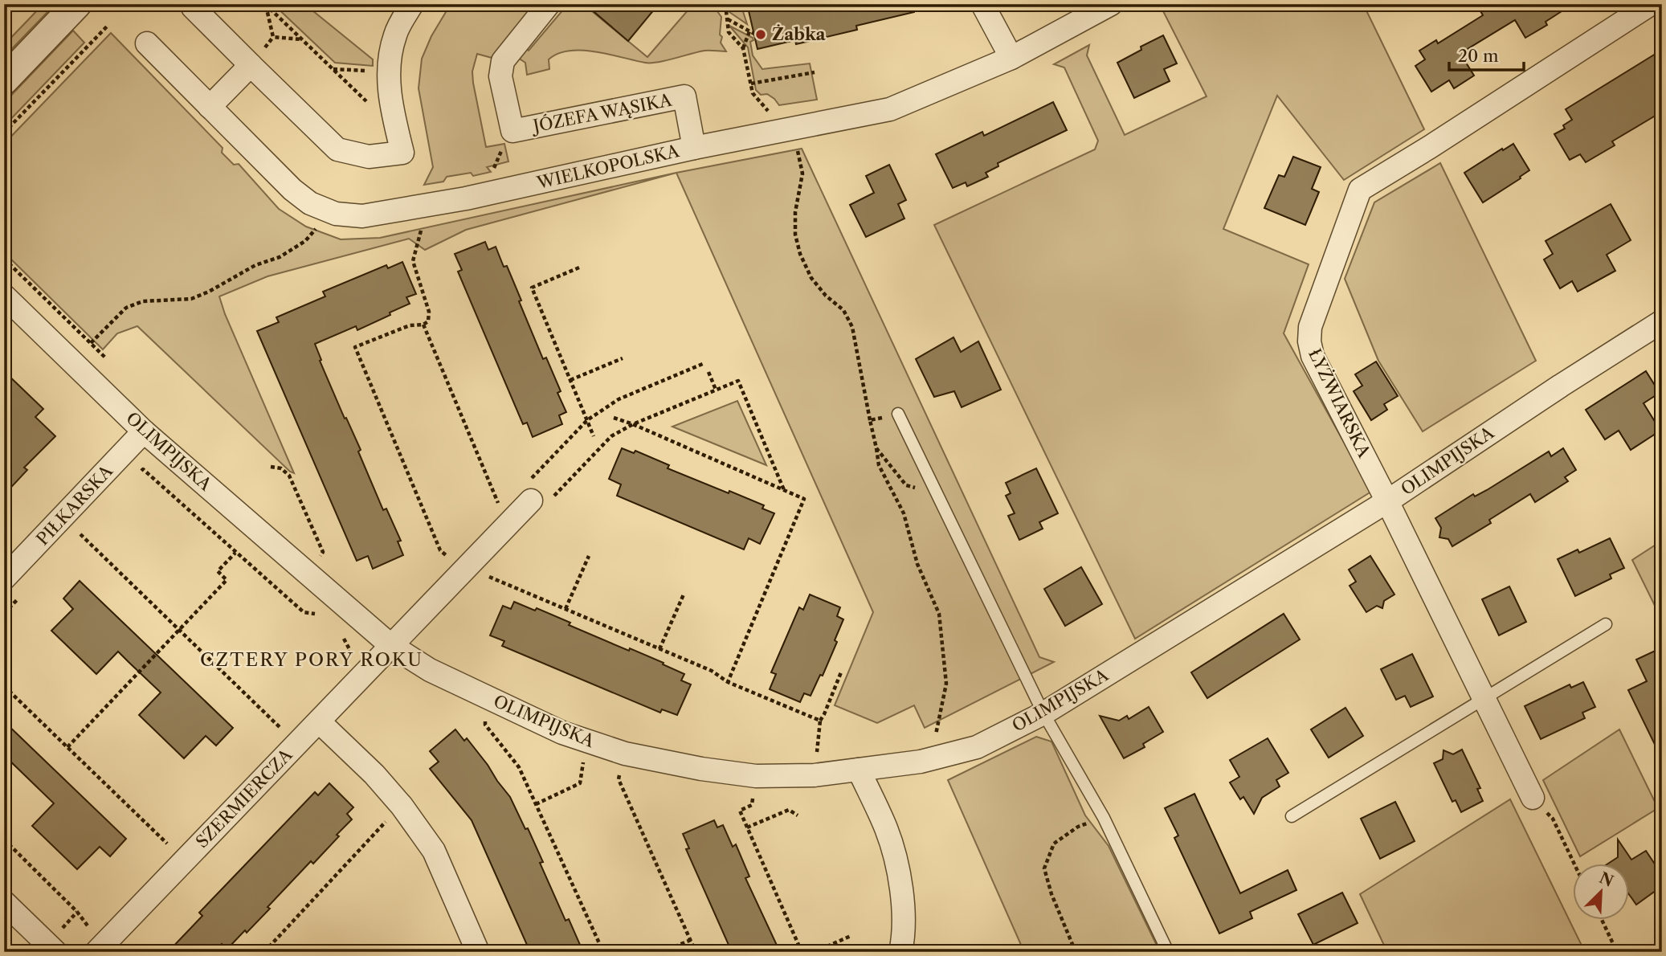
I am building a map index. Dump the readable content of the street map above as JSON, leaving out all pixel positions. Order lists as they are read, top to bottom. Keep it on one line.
{"streets":{"street":["JÓZEFA WĄSIKA","WIELKOPOLSKA","ŁYŻWIARSKA","OLIMPIJSKA","PIŁKARSKA","SZERMIERCZA"]},"crossings":[["JÓZEFA WĄSIKA","WIELKOPOLSKA"],["ŁYŻWIARSKA","OLIMPIJSKA"],["OLIMPIJSKA","PIŁKARSKA"],["OLIMPIJSKA","SZERMIERCZA"]],"districts":["CZTERY PORY ROKU"],"places":["Żabka"],"scale_bar":"20 m","north":"top right"}
